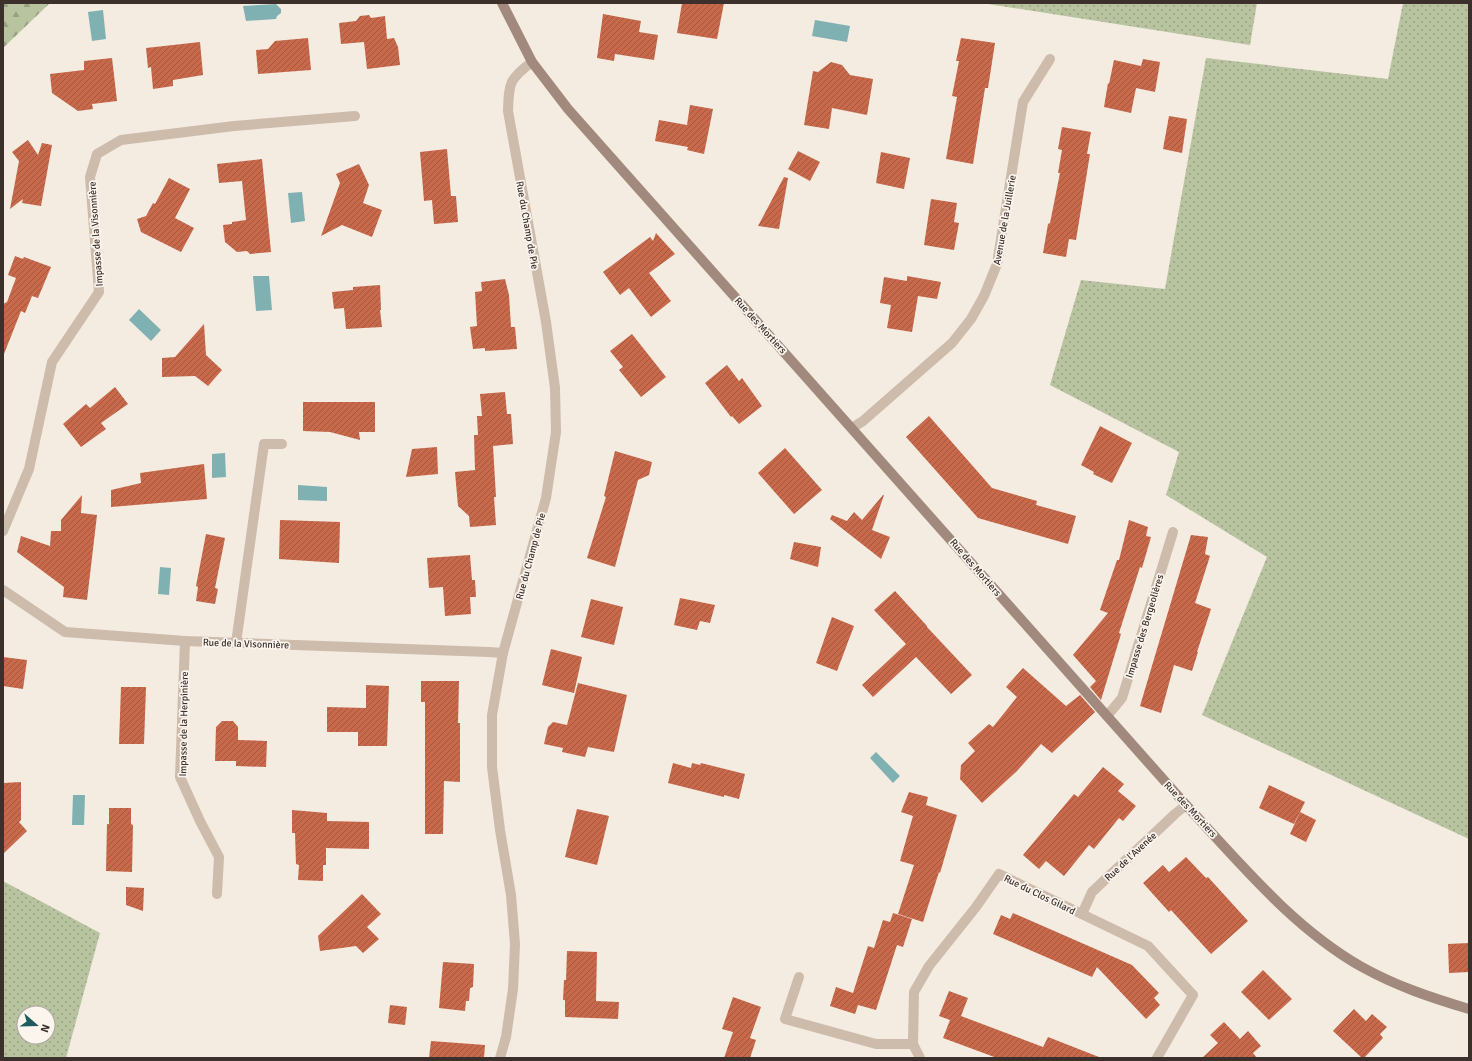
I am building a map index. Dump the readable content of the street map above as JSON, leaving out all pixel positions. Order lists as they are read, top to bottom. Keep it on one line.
{"streets":{"street":["Avenue de la Juillerie","Rue du Champ de Pie","Impasse de la Visonnière","Rue des Mortiers","Impasse des Bergeolières","Rue de la Visonnière","Impasse de la Herpinière","Rue de l'Avenée","Rue du Clos Gilard"]},"crossings":[["Avenue de la Juillerie","Rue des Mortiers"],["Rue du Champ de Pie","Rue des Mortiers"],["Rue du Champ de Pie","Rue de la Visonnière"],["Rue des Mortiers","Impasse des Bergeolières"],["Rue des Mortiers","Rue de l'Avenée"],["Rue de la Visonnière","Impasse de la Herpinière"],["Rue de l'Avenée","Rue du Clos Gilard"]],"north":"right"}
